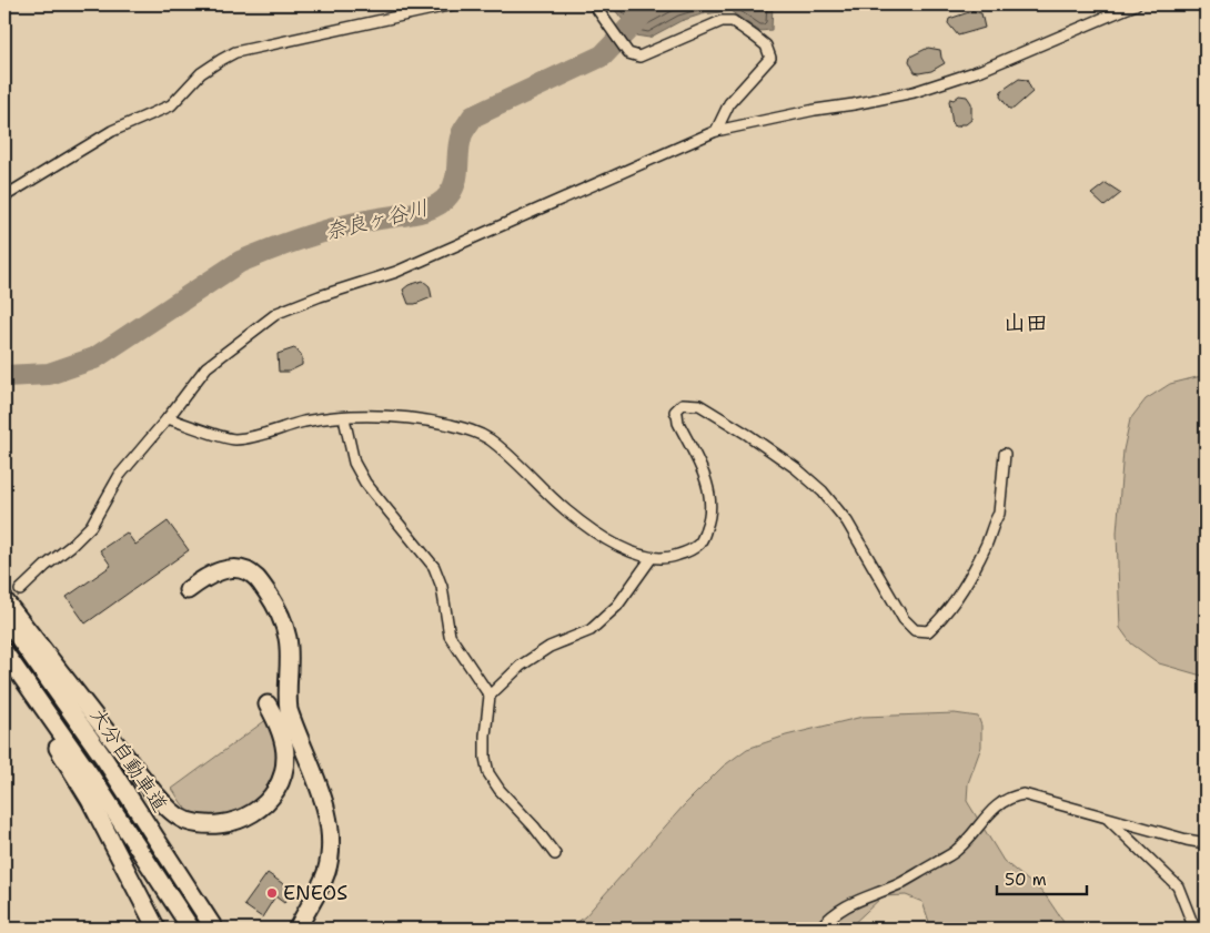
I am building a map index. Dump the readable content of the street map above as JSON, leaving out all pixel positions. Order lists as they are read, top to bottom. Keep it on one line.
{"streets":{"highway":["大分自動車道"]},"districts":["山田"],"water":["奈良ヶ谷川"],"places":["ENEOS"],"scale_bar":"50 m"}
